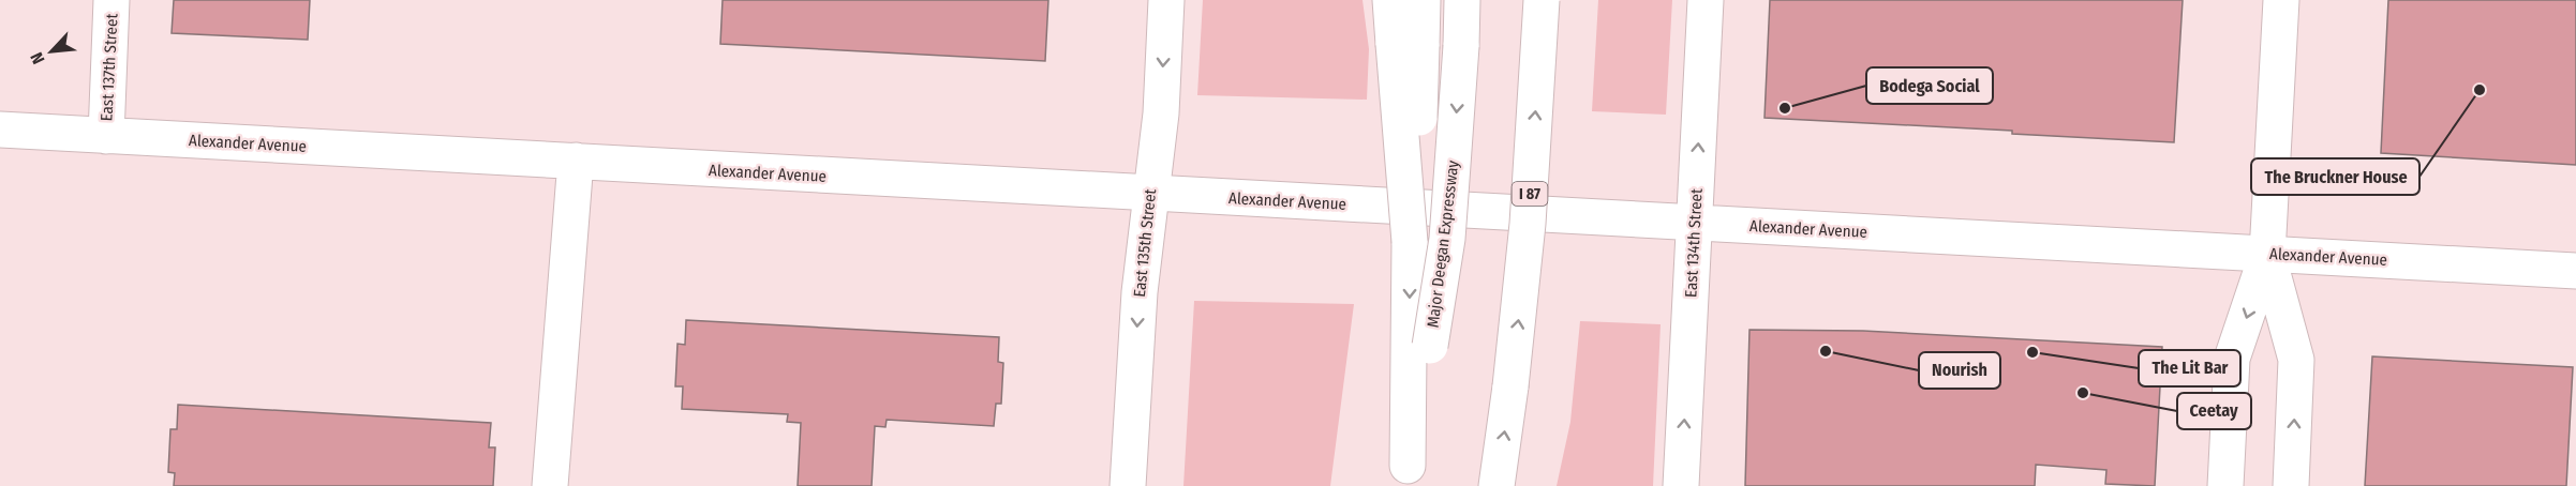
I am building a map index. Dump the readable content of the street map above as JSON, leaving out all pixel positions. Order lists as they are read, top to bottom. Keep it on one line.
{"streets":{"main road":["East 137th Street","Alexander Avenue","I 87","East 135th Street","East 134th Street","Major Deegan Expressway"]},"crossings":[["East 137th Street","Alexander Avenue"],["Alexander Avenue","East 135th Street"],["Alexander Avenue","East 134th Street"]],"places":["The Bruckner House","Bodega Social","Nourish","The Lit Bar","Ceetay"],"north":"bottom left"}
